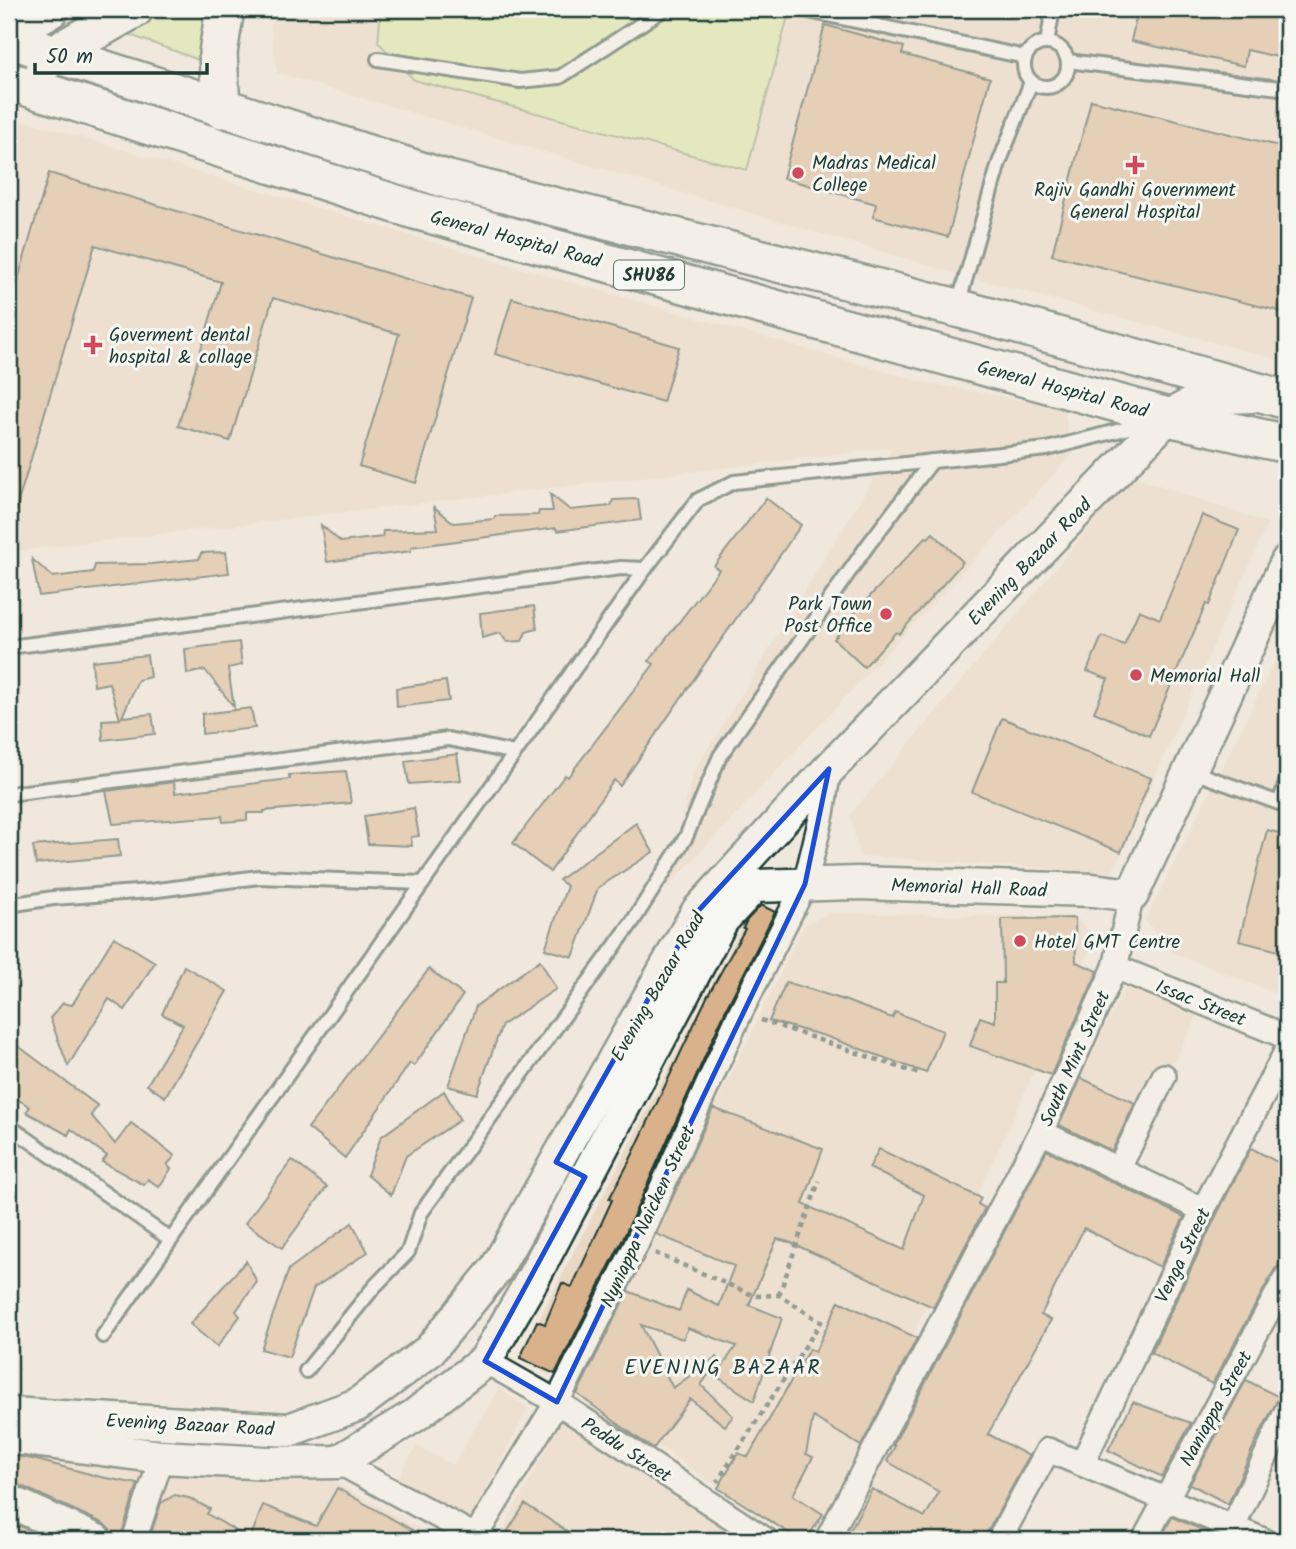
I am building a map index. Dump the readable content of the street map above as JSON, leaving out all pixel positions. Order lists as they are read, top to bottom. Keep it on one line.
{"streets":{"main road":["General Hospital Road","SHU86","Evening Bazaar Road","Memorial Hall Road","South Mint Street"],"street":["Issac Street","Nyniappa Naicken Street","Venga Street","Naniappa Street","Peddu Street"]},"crossings":[["General Hospital Road","SHU86"],["General Hospital Road","Evening Bazaar Road"],["Evening Bazaar Road","Memorial Hall Road"],["Evening Bazaar Road","Peddu Street"],["Memorial Hall Road","South Mint Street"],["Memorial Hall Road","Nyniappa Naicken Street"],["Issac Street","South Mint Street"],["Nyniappa Naicken Street","Peddu Street"]],"districts":["EVENING BAZAAR"],"places":{"health":["Rajiv Gandhi Government General Hospital","Goverment dental hospital & collage"],"other":["Madras Medical College","Park Town Post Office","Memorial Hall","Hotel GMT Centre"]},"scale_bar":"50 m"}
